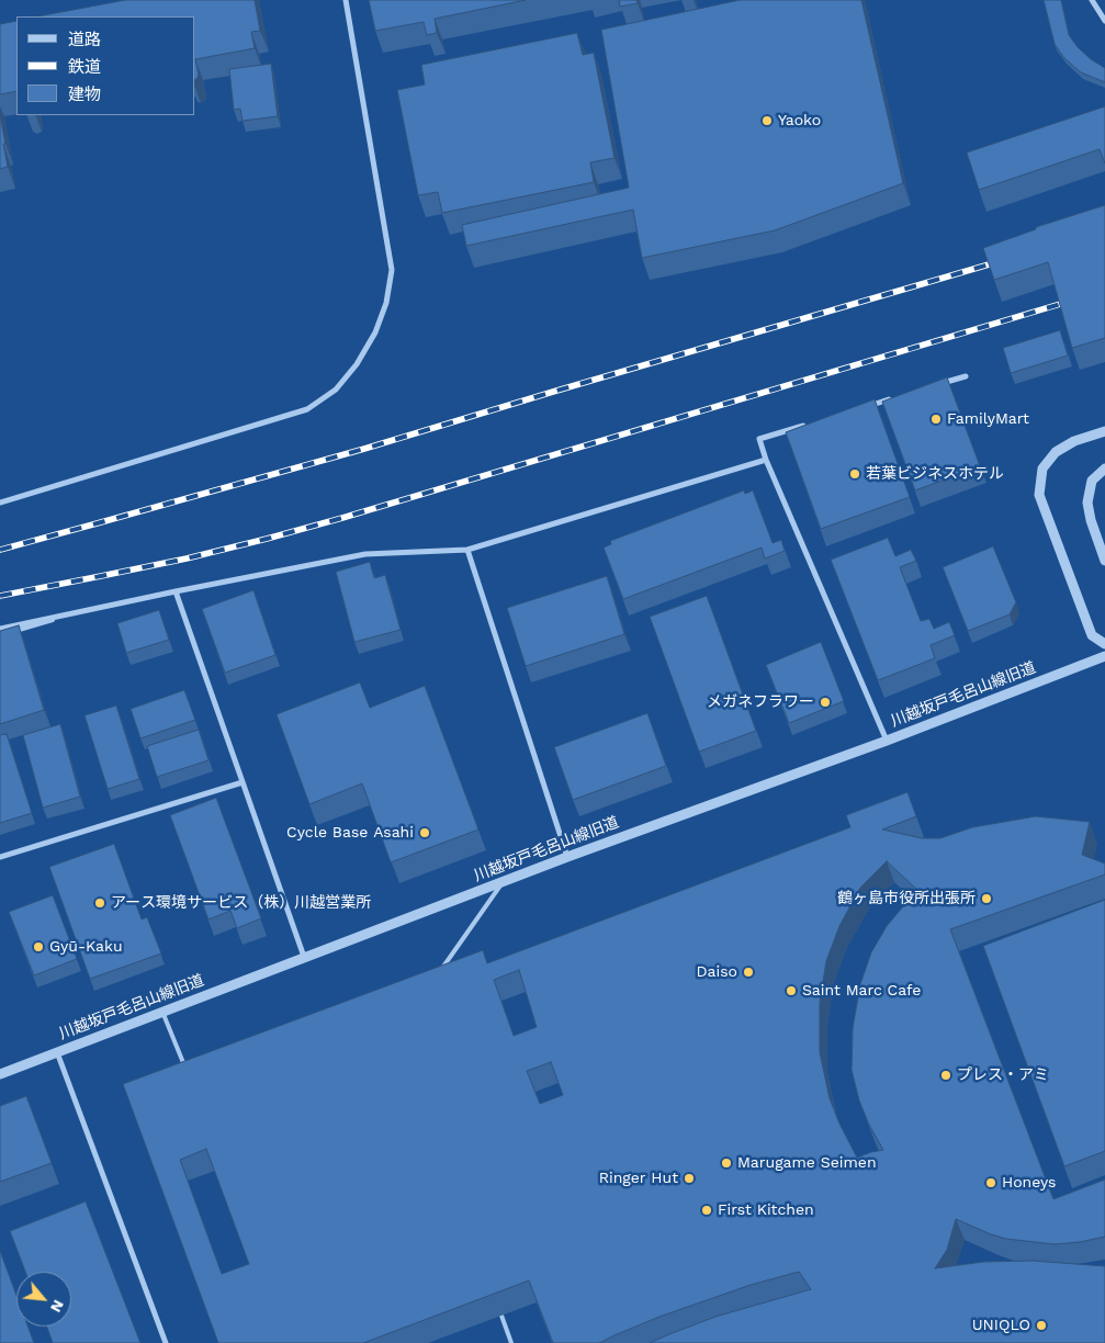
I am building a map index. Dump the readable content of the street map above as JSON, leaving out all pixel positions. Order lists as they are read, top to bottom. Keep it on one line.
{"streets":{"street":["川越坂戸毛呂山線旧道"]},"places":["Yaoko","FamilyMart","若葉ビジネスホテル","メガネフラワー","Cycle Base Asahi","鶴ヶ島市役所出張所","アース環境サービス（株）川越営業所","Gyū-Kaku","Daiso","Saint Marc Cafe","プレス・アミ","Marugame Seimen","Ringer Hut","Honeys","First Kitchen","UNIQLO"],"legend":["道路","鉄道","建物"],"north":"bottom right"}
